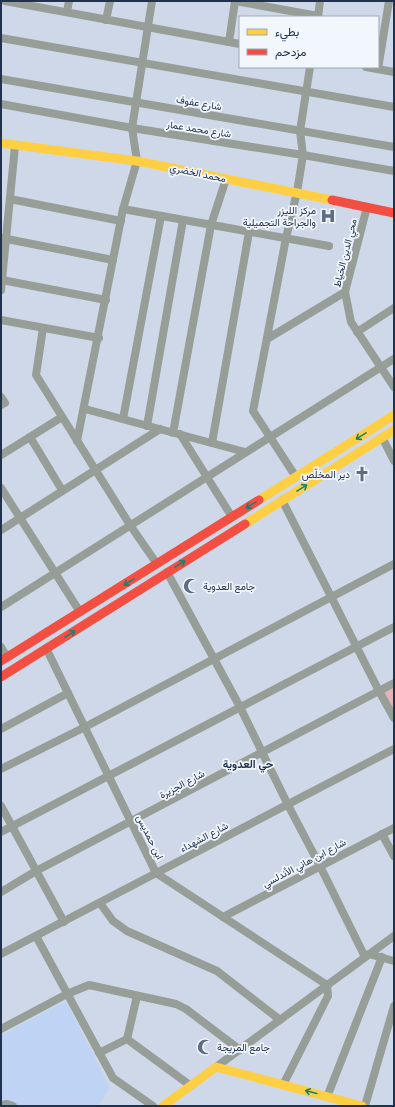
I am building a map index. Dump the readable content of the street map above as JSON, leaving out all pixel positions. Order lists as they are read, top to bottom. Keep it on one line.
{"streets":{"main road":["محمد الخضري"],"street":["شارع عفوف","شارع محمد عمار","محي الدين الخياط","شارع الجزيرة","ابن حمديس","شارع الشهداء","شارع ابن هاني الأندلسي"]},"crossings":[["محمد الخضري","محي الدين الخياط"],["شارع الجزيرة","ابن حمديس"],["ابن حمديس","شارع الشهداء"],["ابن حمديس","شارع ابن هاني الأندلسي"]],"districts":["حي العدوية"],"places":{"hospital":["مركز الليزر والجراحة التجميلية"],"church":["دير المخلّص"],"mosque":["جامع العدوية","جامع المريجة"]},"legend":["بطيء","مزدحم"]}
